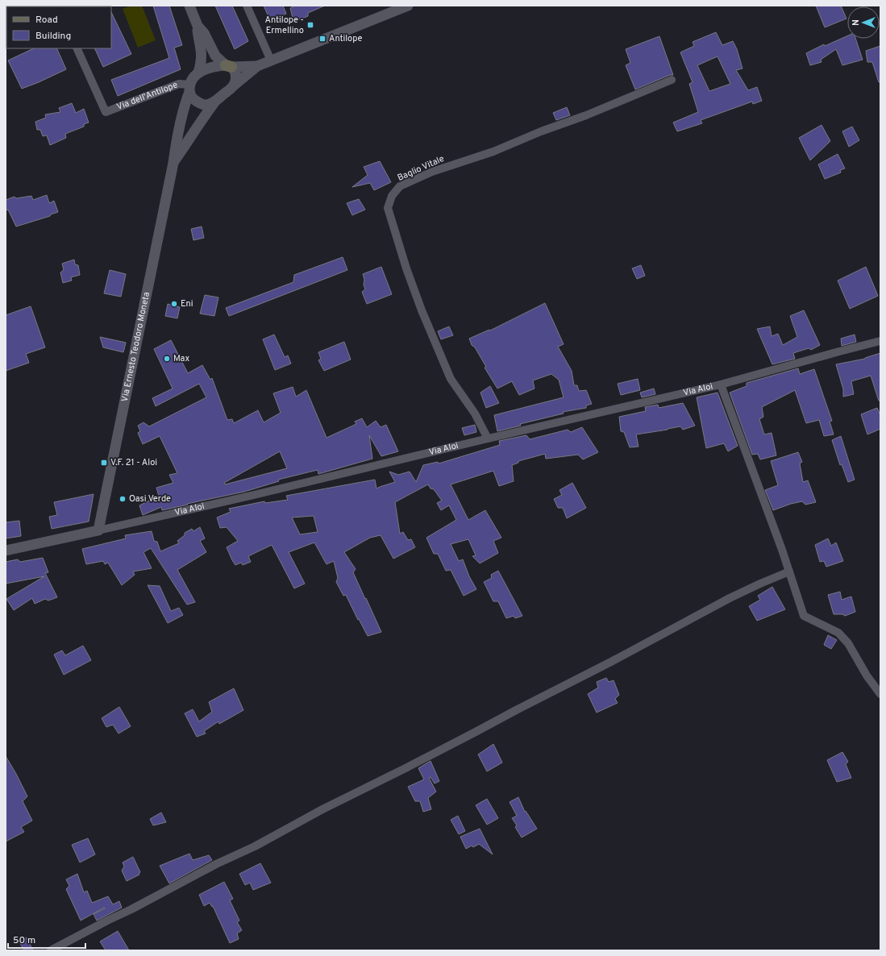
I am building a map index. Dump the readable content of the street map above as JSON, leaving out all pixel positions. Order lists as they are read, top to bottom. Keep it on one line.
{"streets":{"street":["Via dell'Antilope","Baglio Vitale","Via Ernesto Teodoro Moneta","Via Aloi"]},"crossings":[["Via dell'Antilope","Via Ernesto Teodoro Moneta"],["Baglio Vitale","Via Aloi"],["Via Ernesto Teodoro Moneta","Via Aloi"]],"places":{"transit":["Antilope - Ermellino","Antilope","V.F. 21 - Aloi"],"other":["Eni","Max","Oasi Verde"]},"legend":["Road","Building"],"scale_bar":"50 m","north":"left"}
